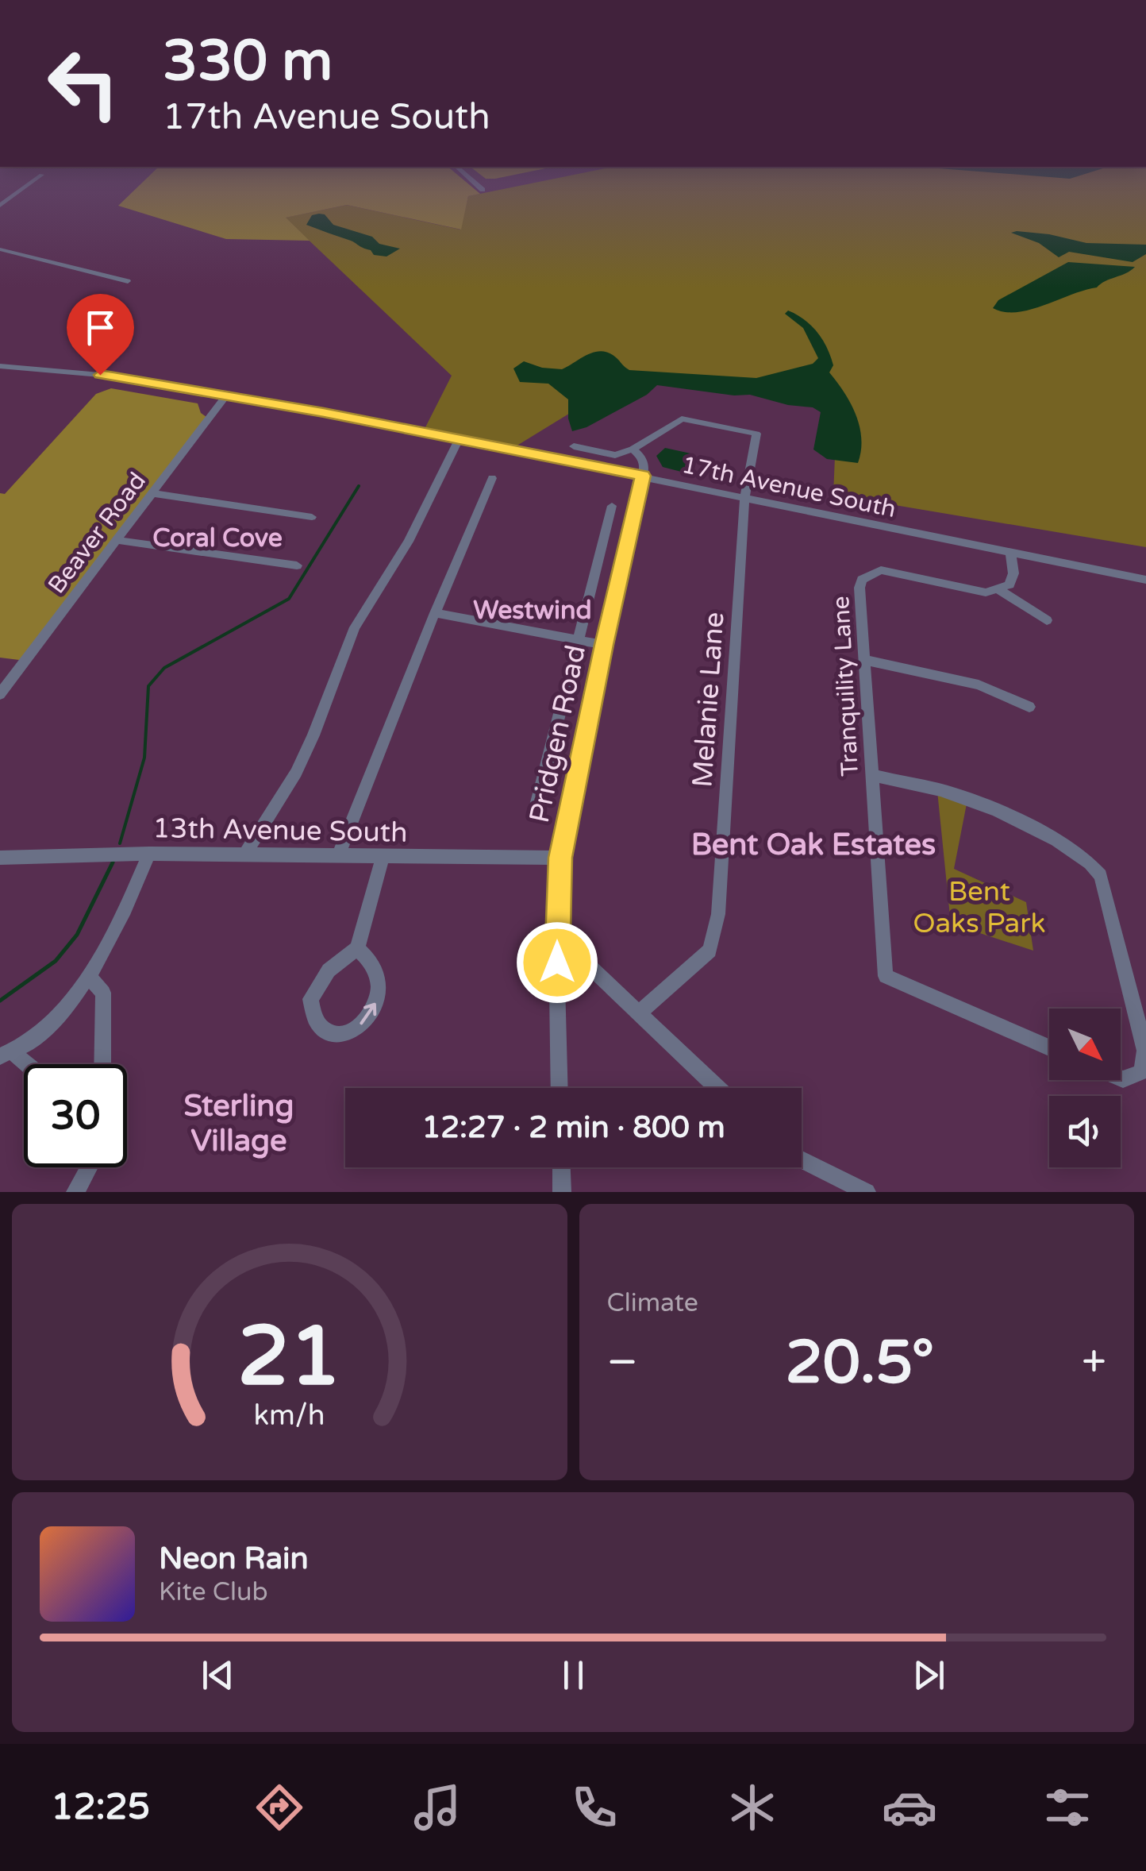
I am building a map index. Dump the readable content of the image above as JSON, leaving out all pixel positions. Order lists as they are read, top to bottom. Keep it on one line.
{"streets":{"street":["17th Avenue South","Beaver Road","Tranquility Lane","Melanie Lane","Pridgen Road","13th Avenue South"]},"crossings":[["17th Avenue South","Beaver Road"],["17th Avenue South","Melanie Lane"],["17th Avenue South","Pridgen Road"],["Pridgen Road","13th Avenue South"]],"districts":["Coral Cove","Westwind","Bent Oak Estates","Sterling Village"],"parks":["Bent Oaks Park"],"north":"bottom right","page":{"turn":["330 m","17th Avenue South"],"limit":"30","trip":"12:27 · 2 min · 800 m","tile":"Climate","heat":["−","20.5°","+"],"song":["Neon Rain","Kite Club"],"tabs":"12:25","gauge":["21","km/h"]}}
